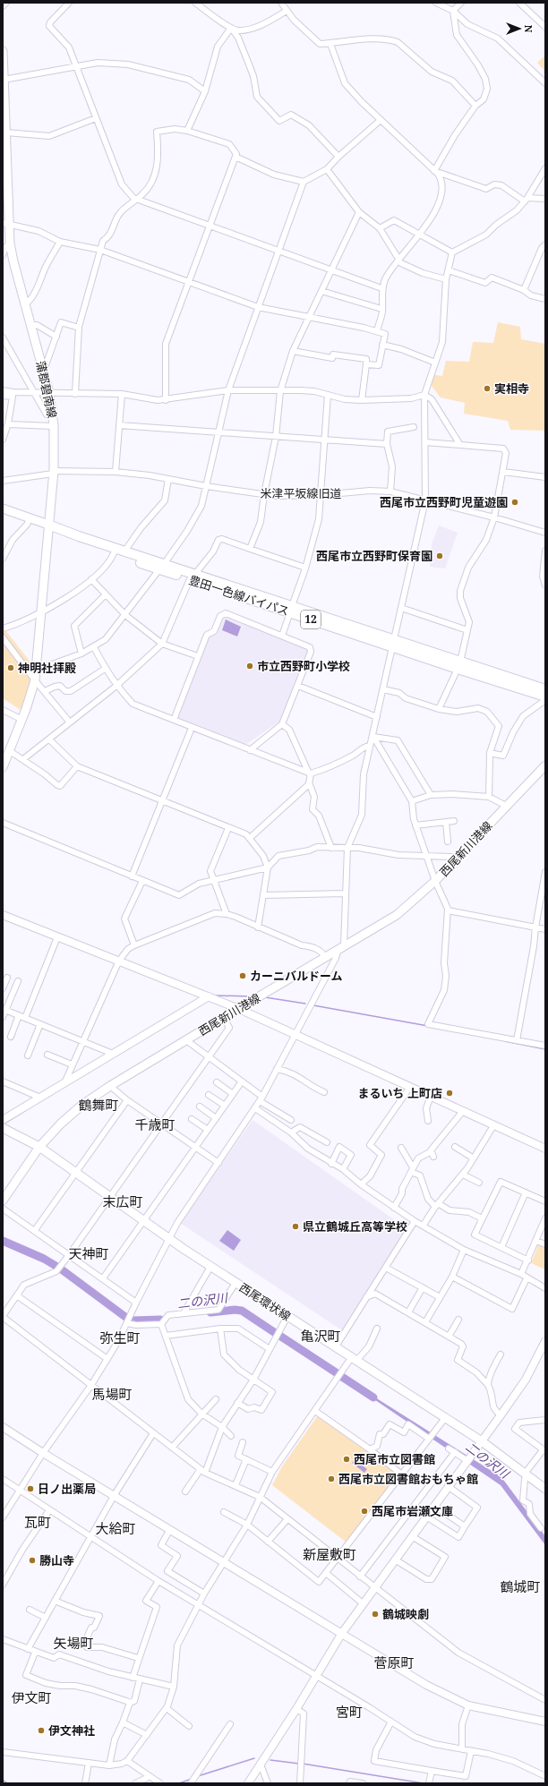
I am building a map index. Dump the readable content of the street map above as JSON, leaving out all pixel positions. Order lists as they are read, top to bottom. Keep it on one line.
{"streets":{"main road":["蒲郡碧南線","豊田一色線バイパス","12","西尾新川港線","西尾環状線"],"street":["米津平坂線旧道"]},"crossings":[["蒲郡碧南線","米津平坂線旧道"],["蒲郡碧南線","豊田一色線バイパス"],["西尾新川港線","西尾環状線"]],"districts":["鶴舞町","千歳町","末広町","天神町","亀沢町","弥生町","馬場町","瓦町","大給町","新屋敷町","鶴城町","矢場町","菅原町","伊文町","宮町"],"water":["二の沢川"],"places":["実相寺","西尾市立西野町児童遊園","西尾市立西野町保育園","市立西野町小学校","神明社拝殿","カーニバルドーム","まるいち 上町店","県立鶴城丘高等学校","西尾市立図書館","西尾市立図書館おもちゃ館","日ノ出薬局","西尾市岩瀬文庫","勝山寺","鶴城映劇","伊文神社"],"north":"right"}
